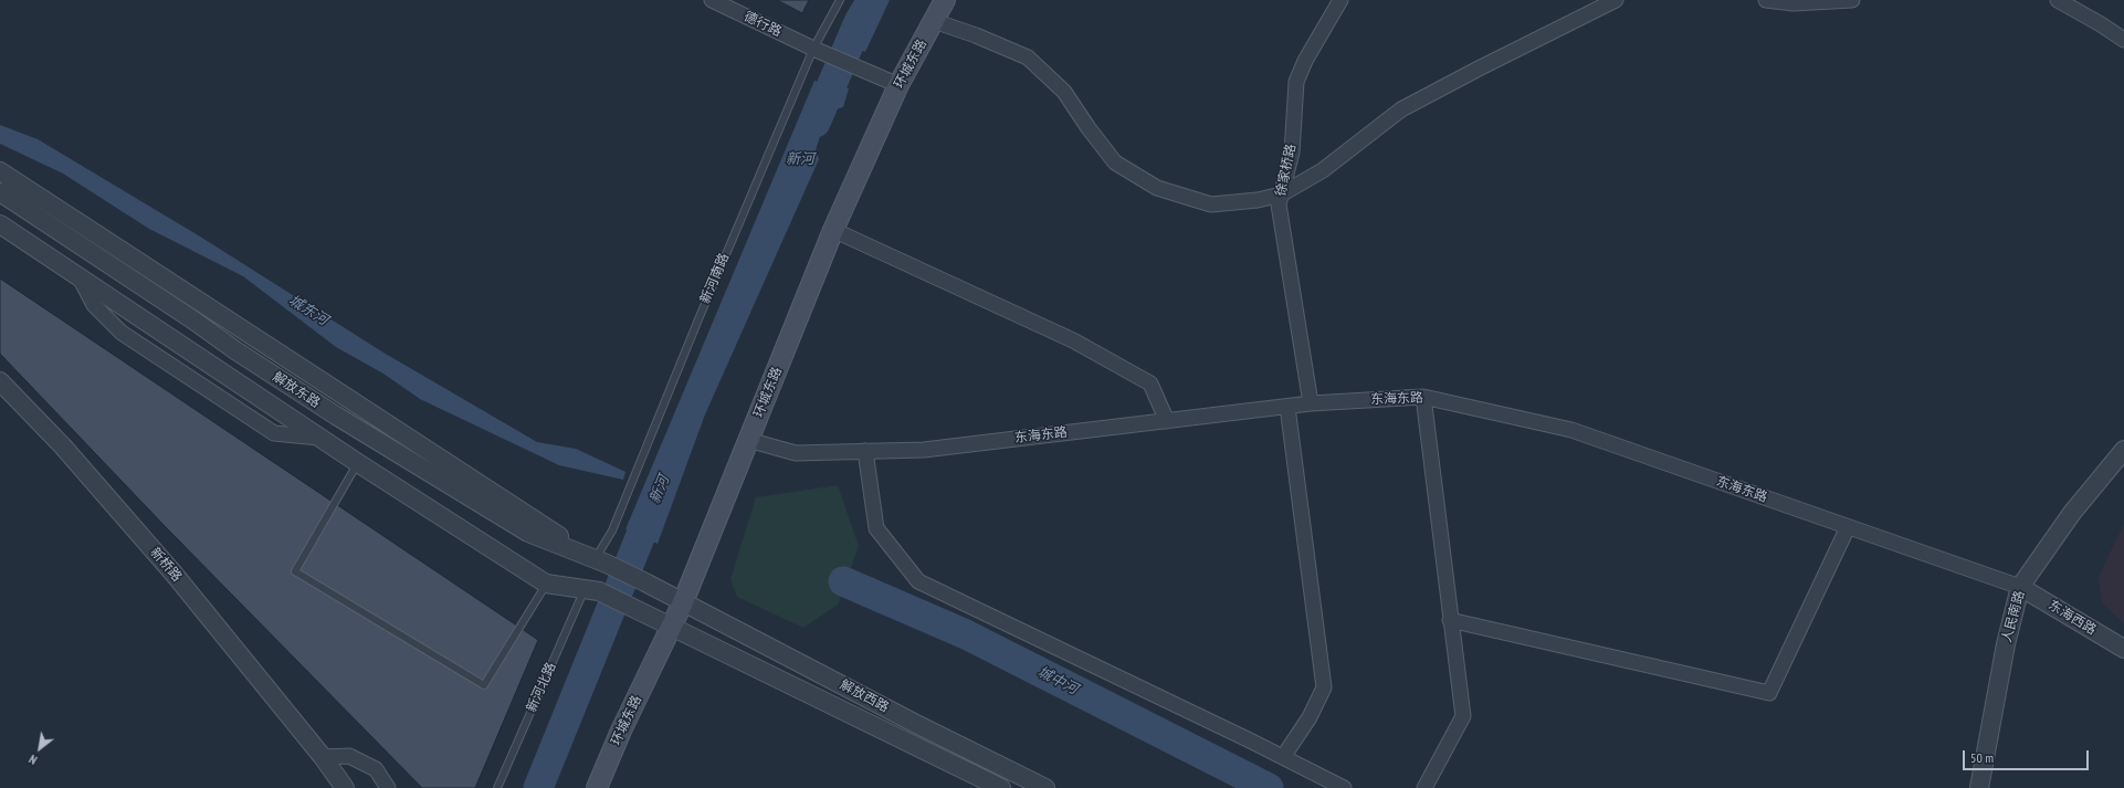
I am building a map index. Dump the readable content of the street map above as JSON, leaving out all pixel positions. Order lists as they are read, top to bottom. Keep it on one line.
{"streets":{"main road":["环城东路"],"street":["德行路","徐家桥路","解放东路","东海东路","新桥路","人民南路","东海西路","解放西路"],"lane":["新河南路","新河北路"]},"crossings":[["德行路","环城东路"],["德行路","新河南路"],["环城东路","东海东路"],["环城东路","解放西路"],["徐家桥路","东海东路"],["新河南路","解放东路"],["新河南路","解放西路"],["解放东路","解放西路"],["东海东路","人民南路"],["东海东路","东海西路"],["人民南路","东海西路"]],"water":["新河","城东河","城中河"],"scale_bar":"50 m","north":"bottom left"}
